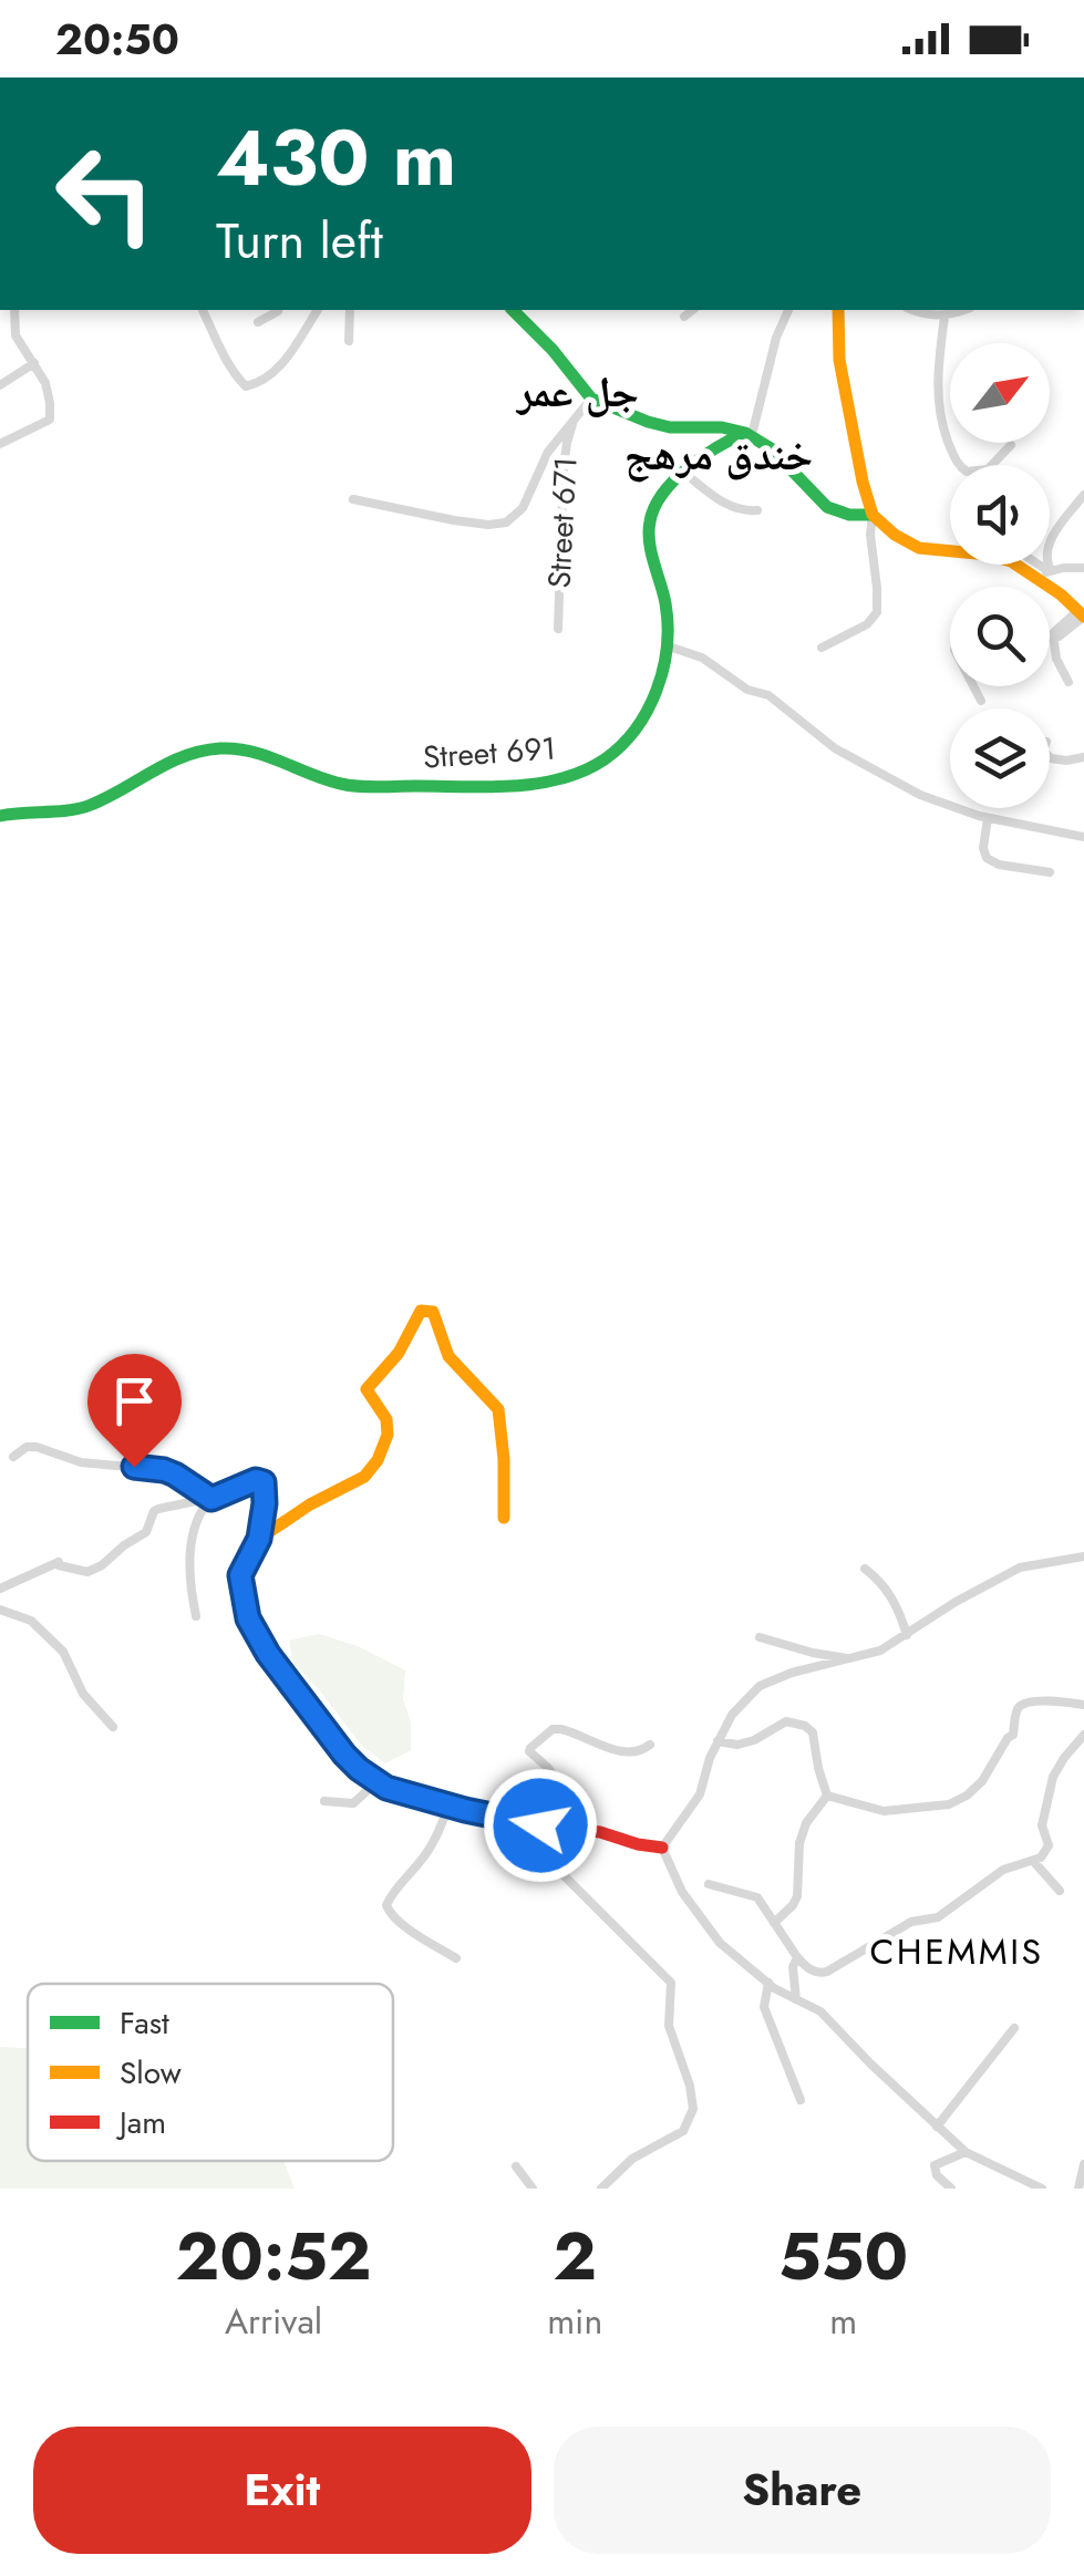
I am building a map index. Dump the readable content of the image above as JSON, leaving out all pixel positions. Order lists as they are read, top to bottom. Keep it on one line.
{"streets":{"main road":["Street 691"],"street":["Street 671"]},"districts":["جل عمر","خندق مرهج","CHEMMIS"],"legend":["Fast","Slow","Jam"],"north":"top right","page":{"status":"20:50","turn":["430 m","Turn left"],"eta":["20:52","Arrival","2","min","550","m"],"buttons":["Exit","Share"]}}
